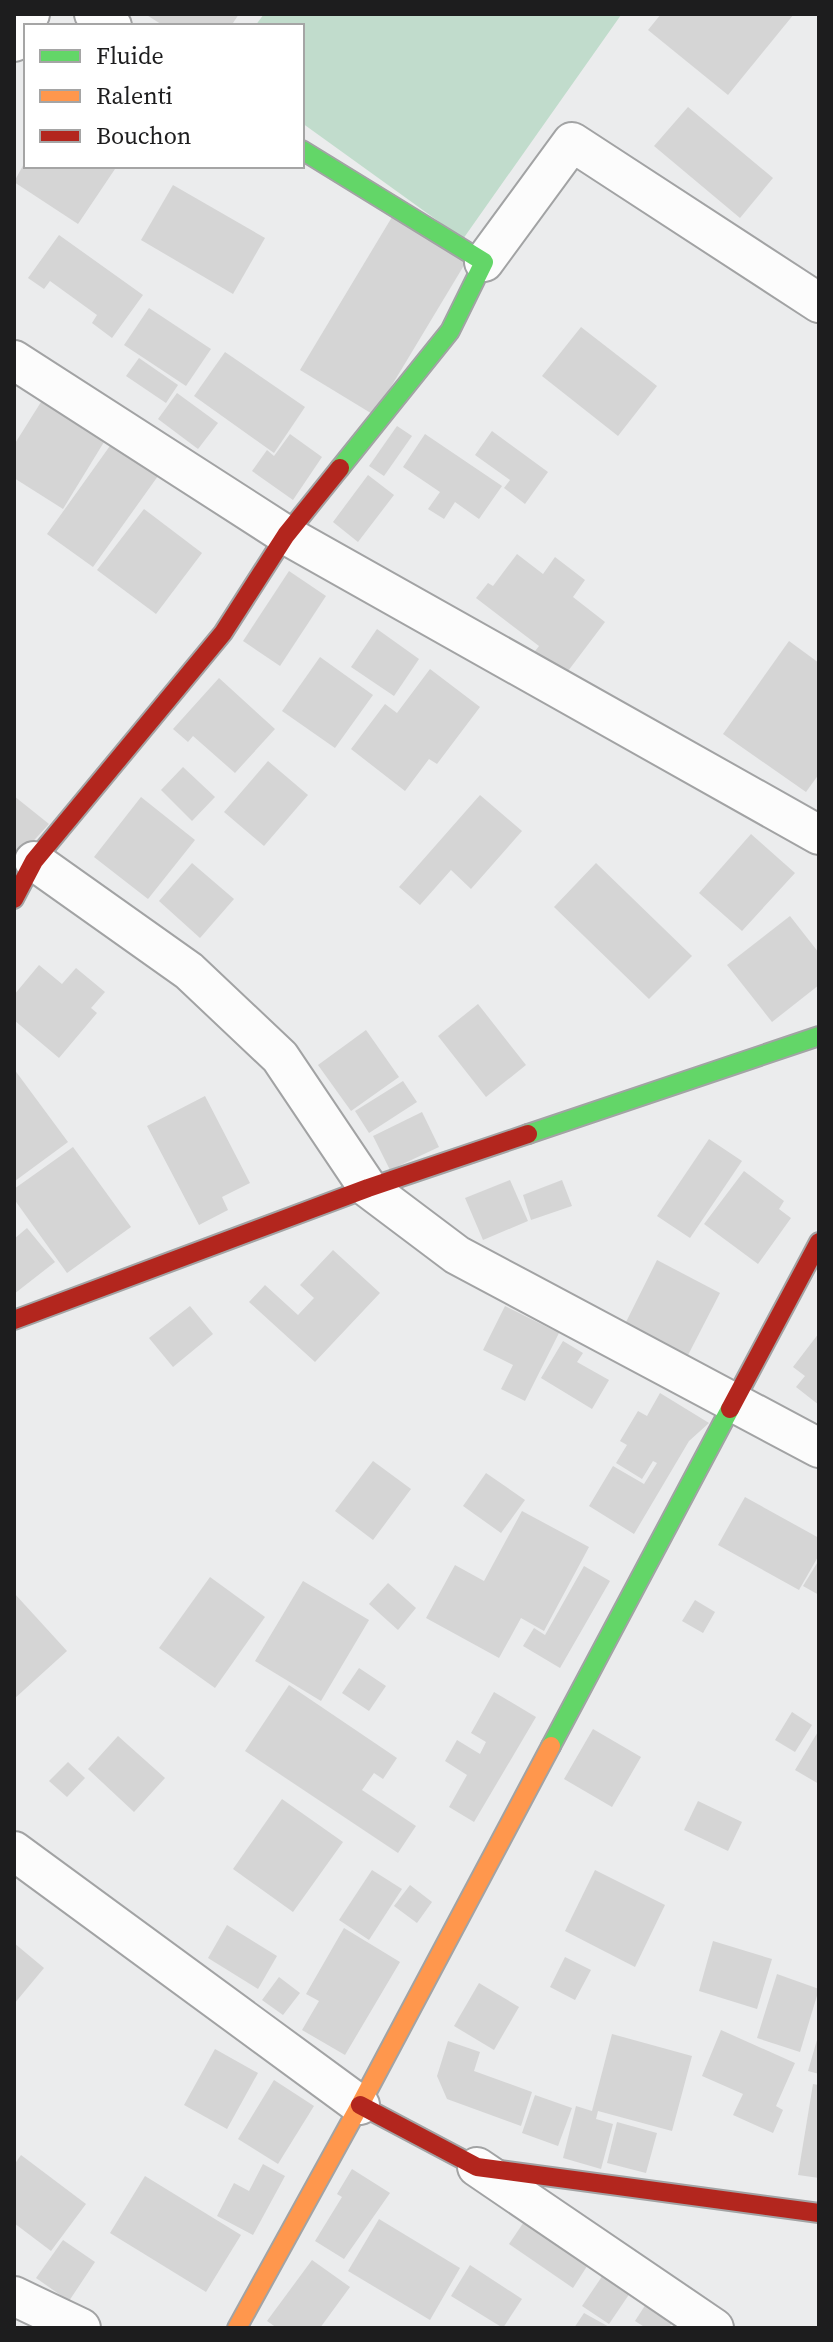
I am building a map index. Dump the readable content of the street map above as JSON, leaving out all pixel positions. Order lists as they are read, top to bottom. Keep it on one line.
{"legend":["Fluide","Ralenti","Bouchon"]}
